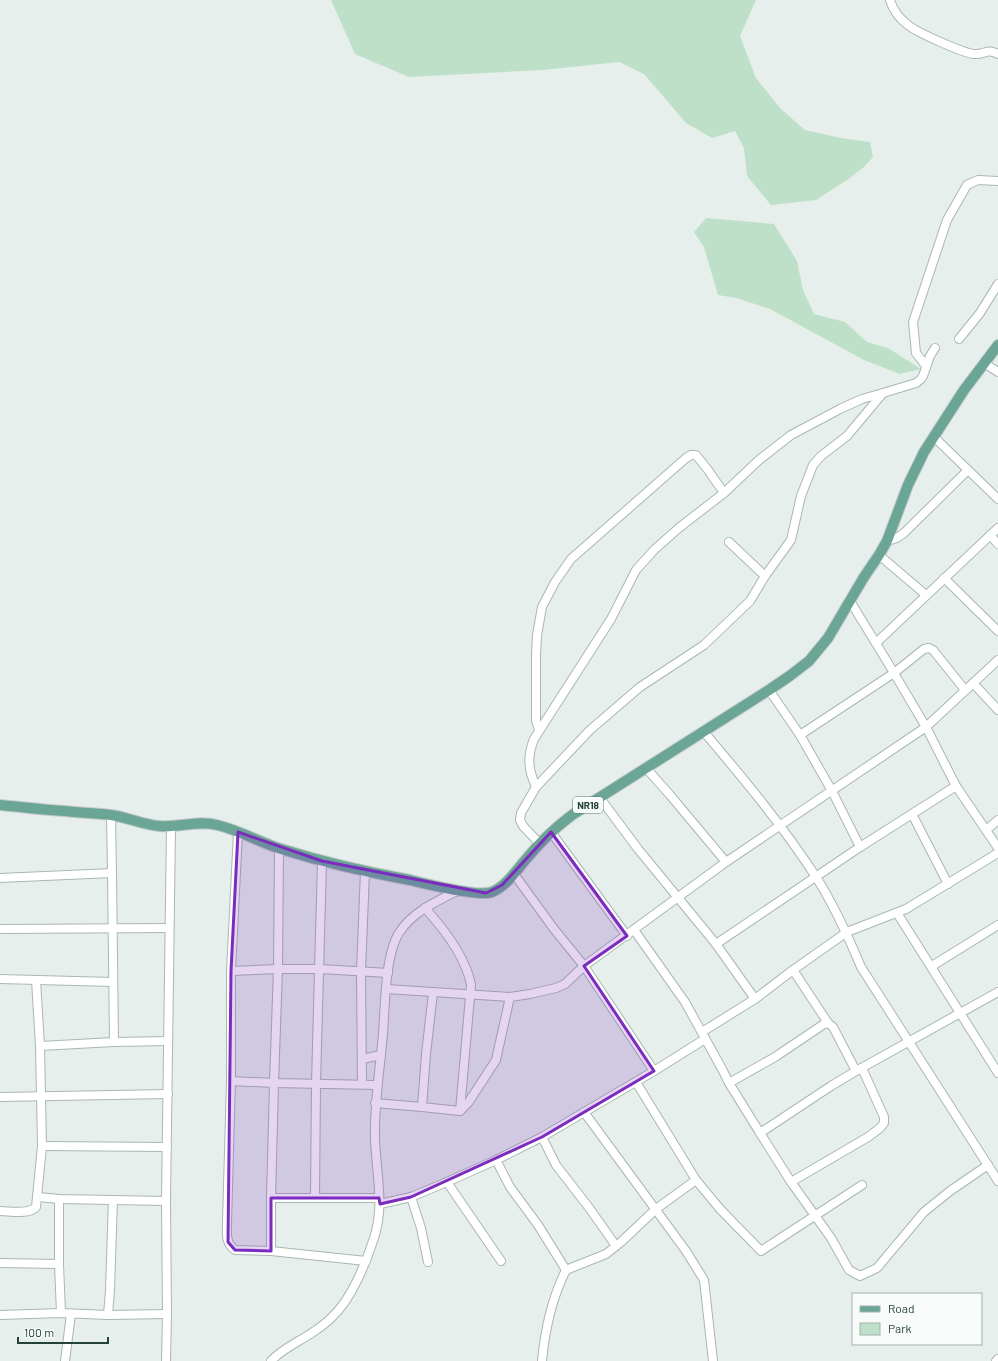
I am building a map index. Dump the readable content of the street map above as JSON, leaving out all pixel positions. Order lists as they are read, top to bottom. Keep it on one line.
{"streets":{"main road":["NR18"]},"legend":["Road","Park"],"scale_bar":"100 m"}
